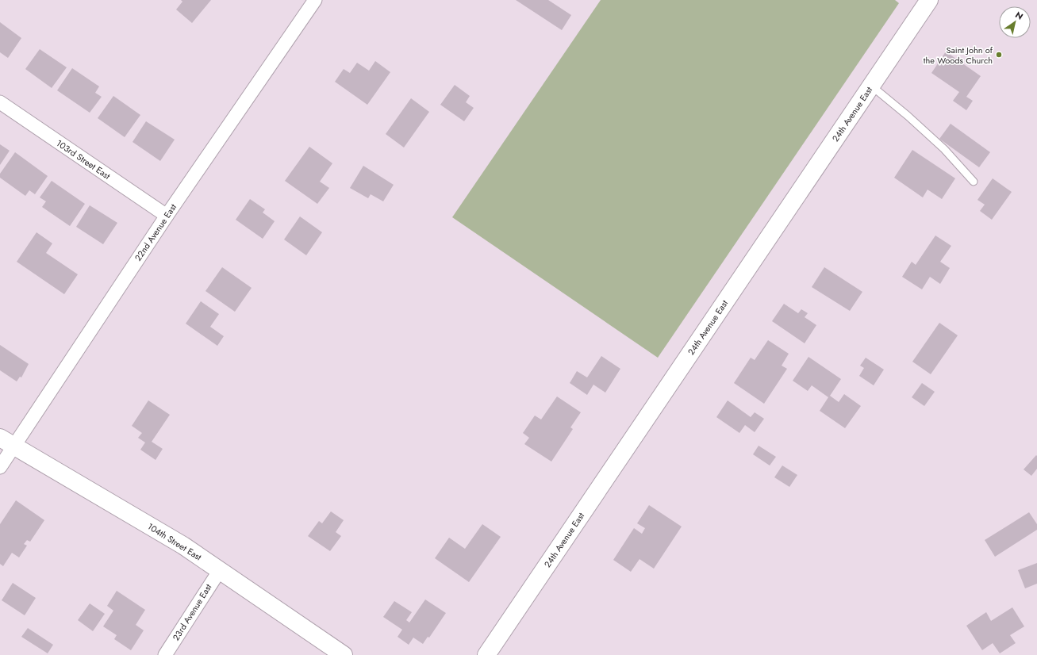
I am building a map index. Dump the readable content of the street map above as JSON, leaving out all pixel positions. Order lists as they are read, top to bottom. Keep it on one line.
{"streets":{"street":["24th Avenue East","103rd Street East","22nd Avenue East","104th Street East","23rd Avenue East"]},"crossings":[["103rd Street East","22nd Avenue East"],["22nd Avenue East","104th Street East"],["104th Street East","23rd Avenue East"]],"places":["Saint John of the Woods Church"],"north":"top right"}
